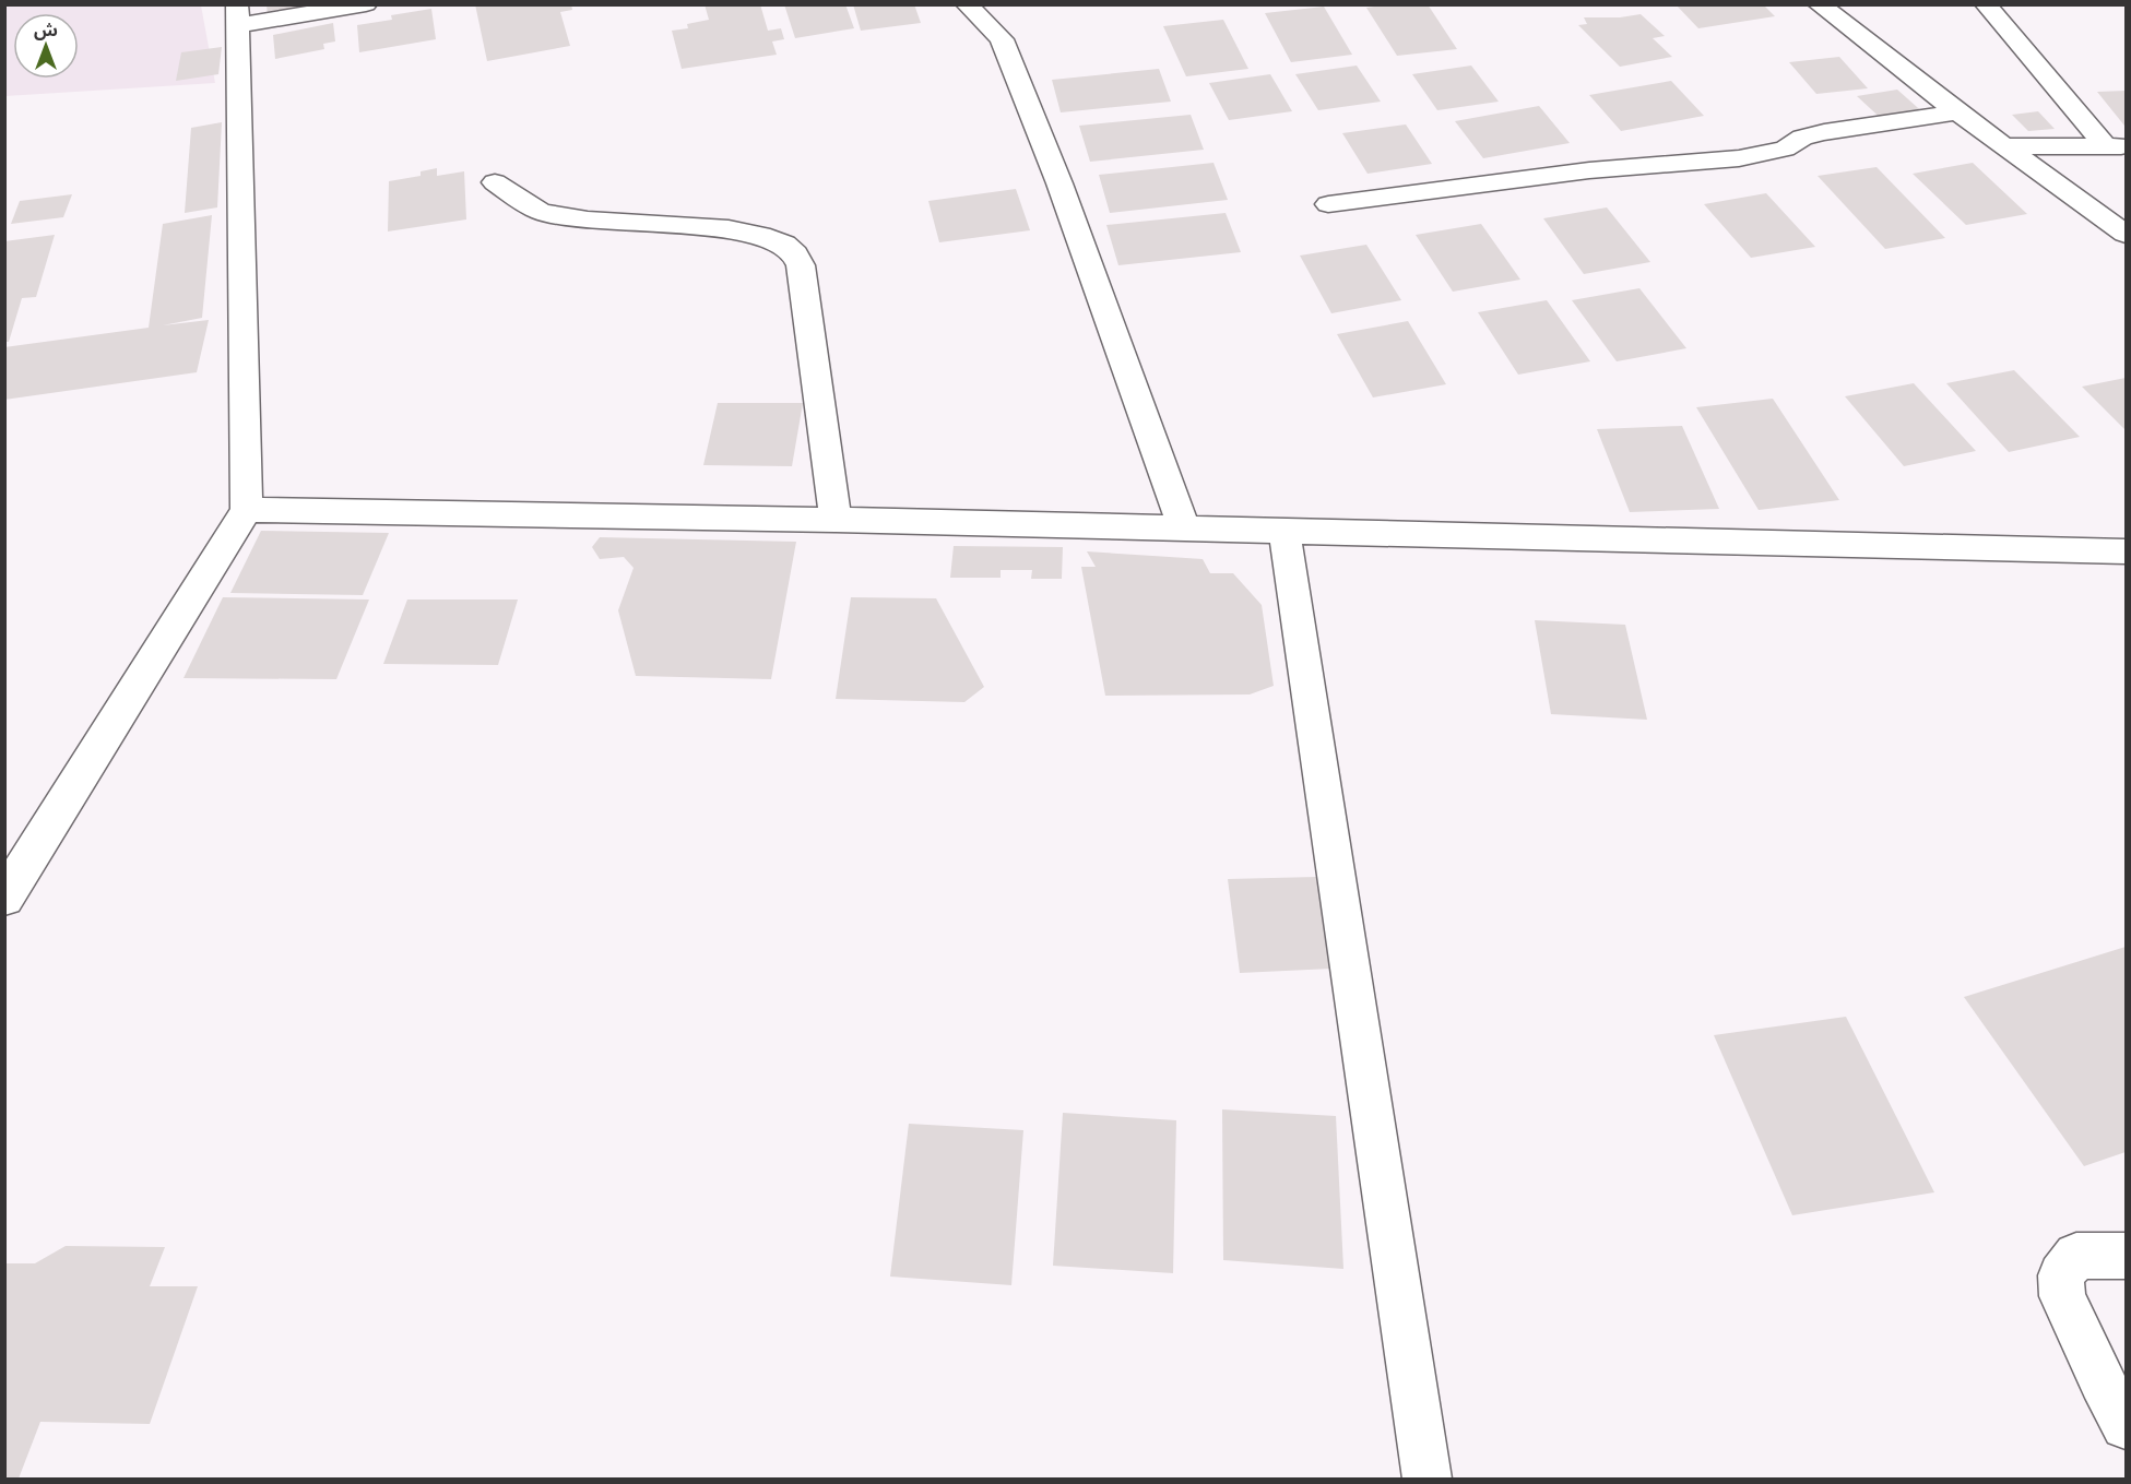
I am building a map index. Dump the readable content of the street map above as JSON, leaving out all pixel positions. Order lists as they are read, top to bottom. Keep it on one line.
{"north":"top"}
